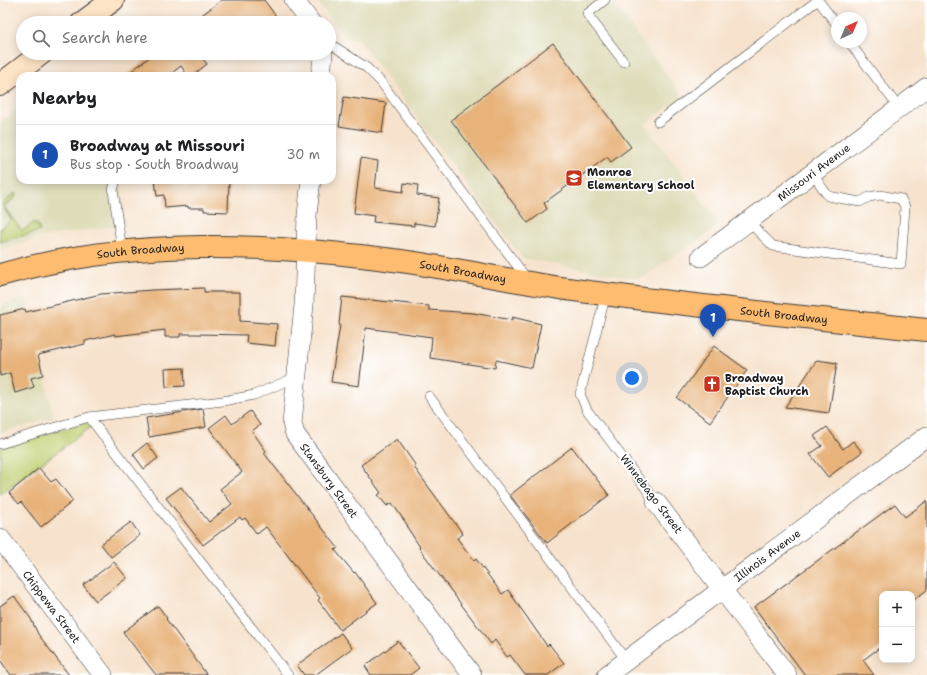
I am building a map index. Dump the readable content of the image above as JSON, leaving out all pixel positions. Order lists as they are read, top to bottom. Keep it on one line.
{"streets":{"main road":["South Broadway"],"street":["Missouri Avenue","Stansbury Street","Winnebago Street","Illinois Avenue","Chippewa Street"]},"crossings":[["South Broadway","Stansbury Street"],["South Broadway","Winnebago Street"],["Winnebago Street","Illinois Avenue"]],"places":{"school or university":["Monroe Elementary School"],"church":["Broadway Baptist Church"]},"north":"top right","page":{"search":"Search here","heading":"Nearby","list":[{"mark":"1","name":"Broadway at Missouri","note":"Bus stop · South Broadway","value":"30 m"}],"pins":"1","map_buttons":["+","−"]}}
